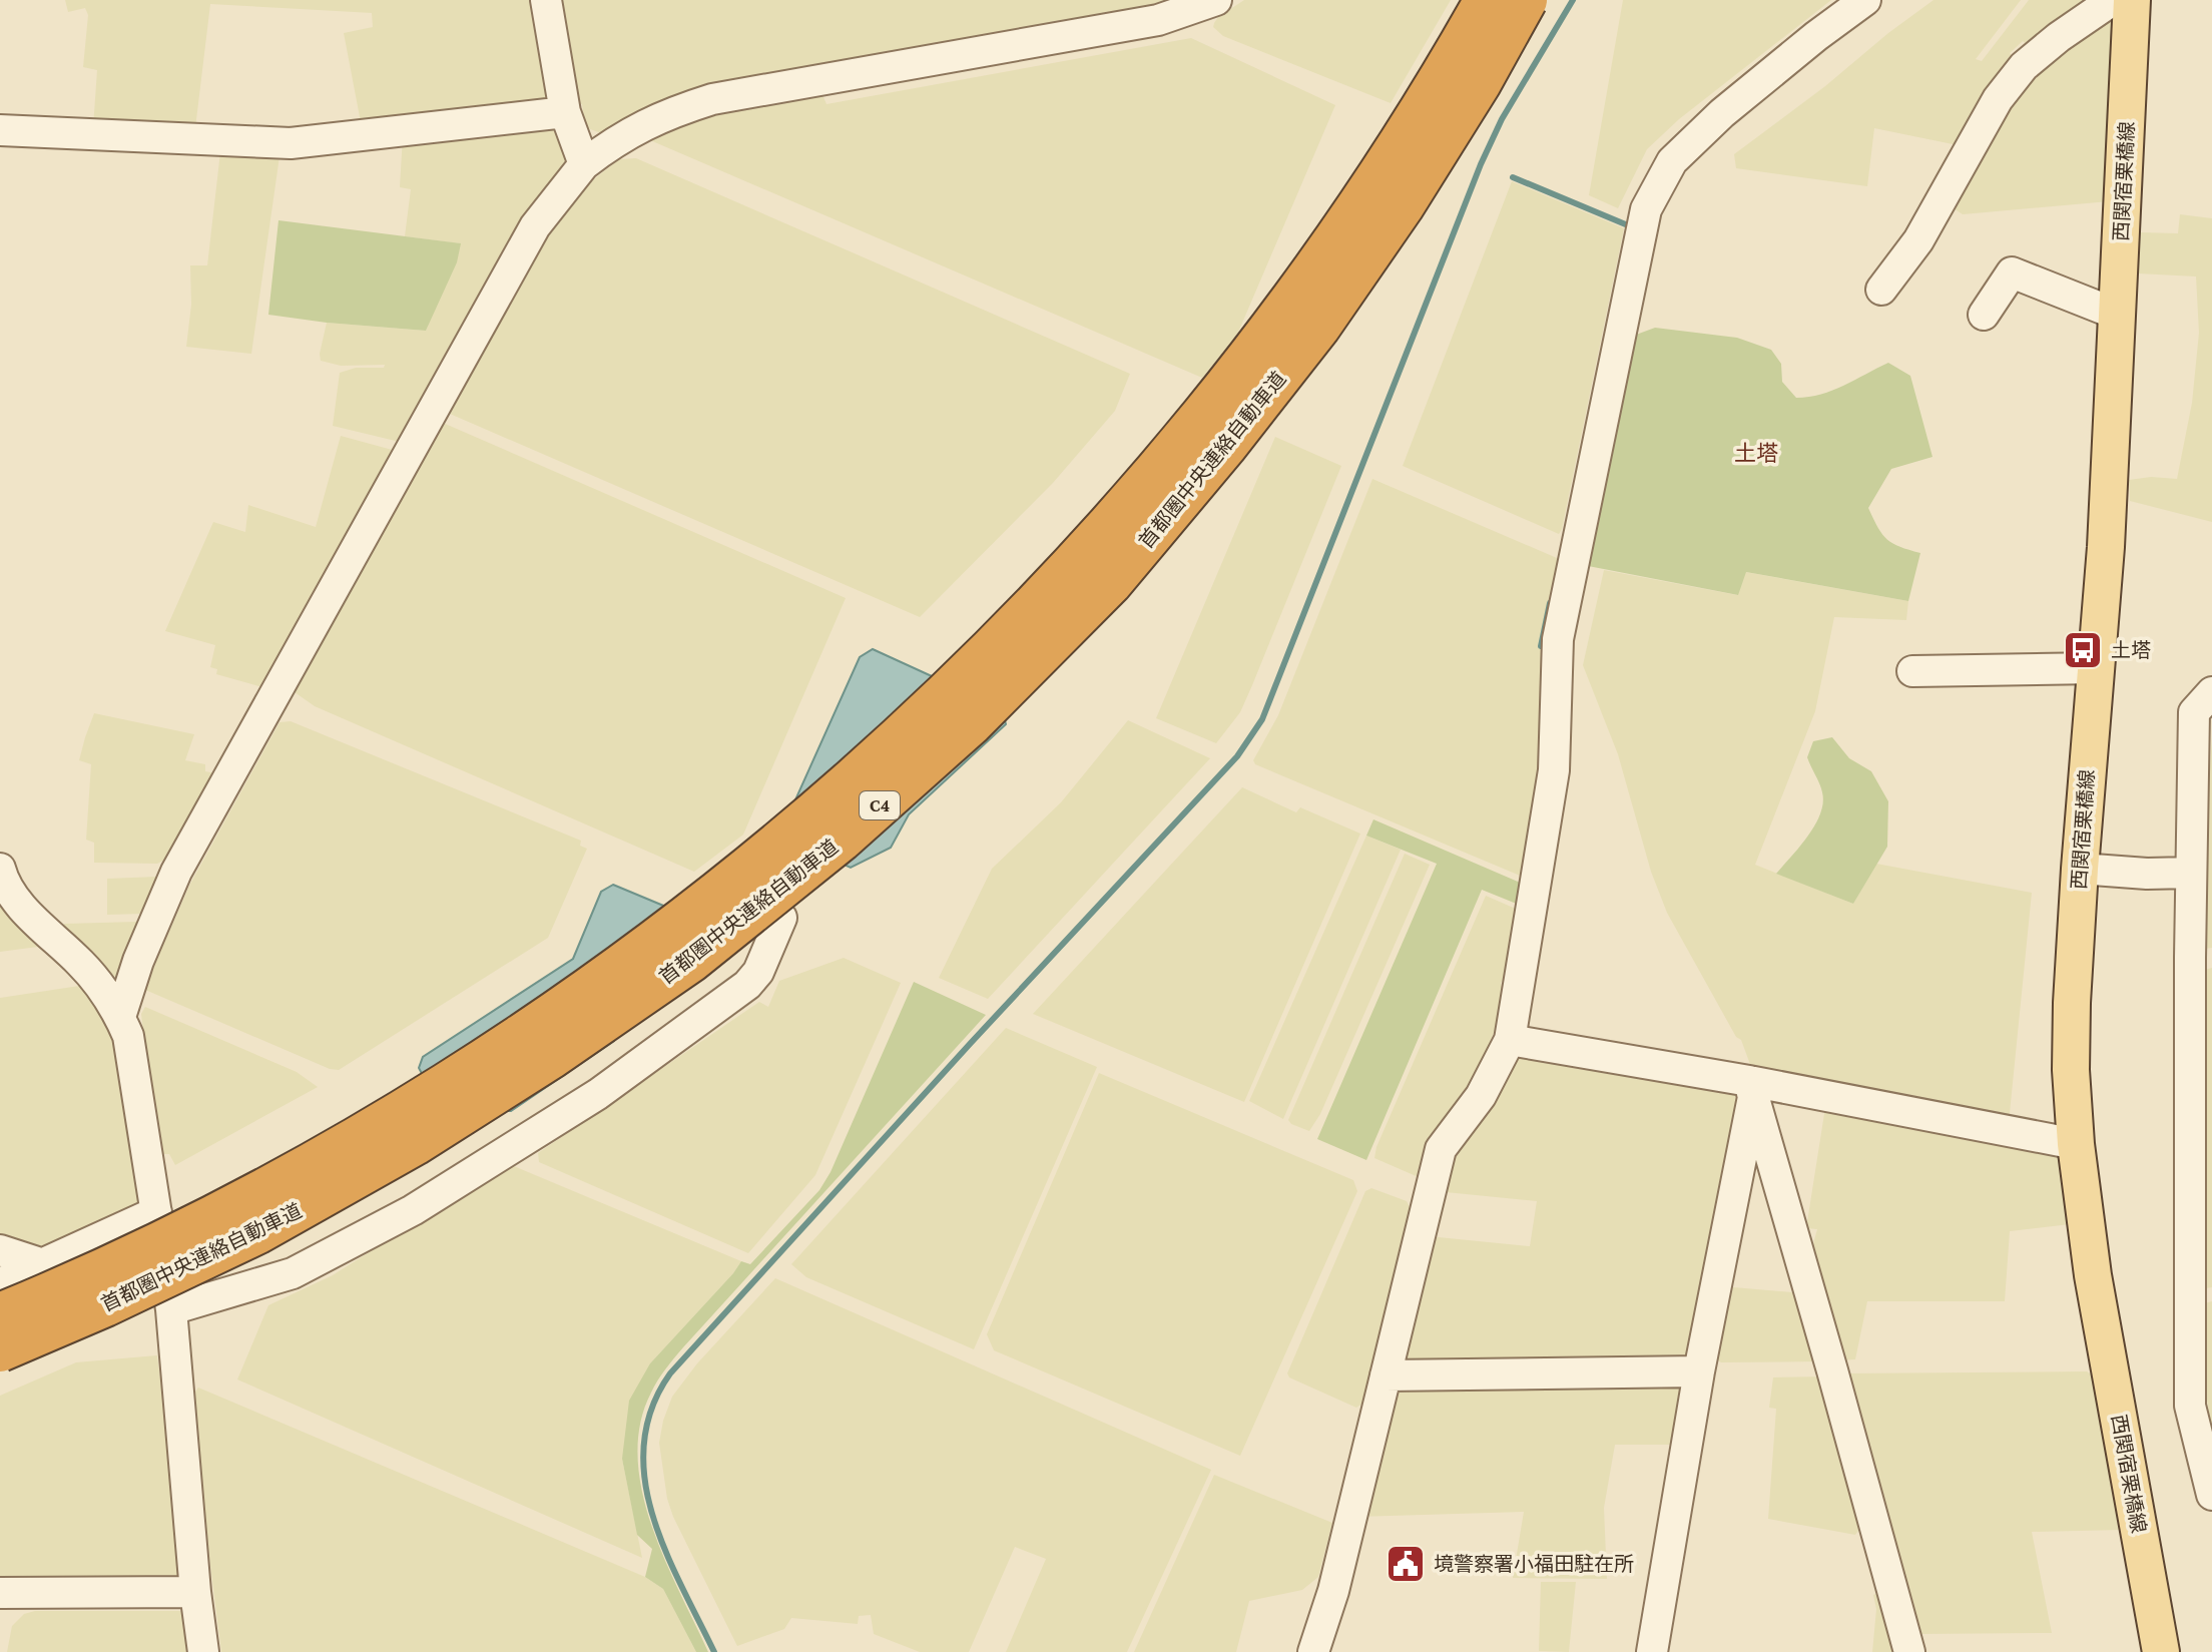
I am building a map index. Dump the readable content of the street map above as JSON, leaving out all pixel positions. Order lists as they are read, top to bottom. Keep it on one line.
{"streets":{"highway":["首都圏中央連絡自動車道","C4"],"main road":["西関宿栗橋線"]},"districts":["土塔"],"places":{"bus stop":["土塔"],"public building":["境警察署小福田駐在所"]}}
